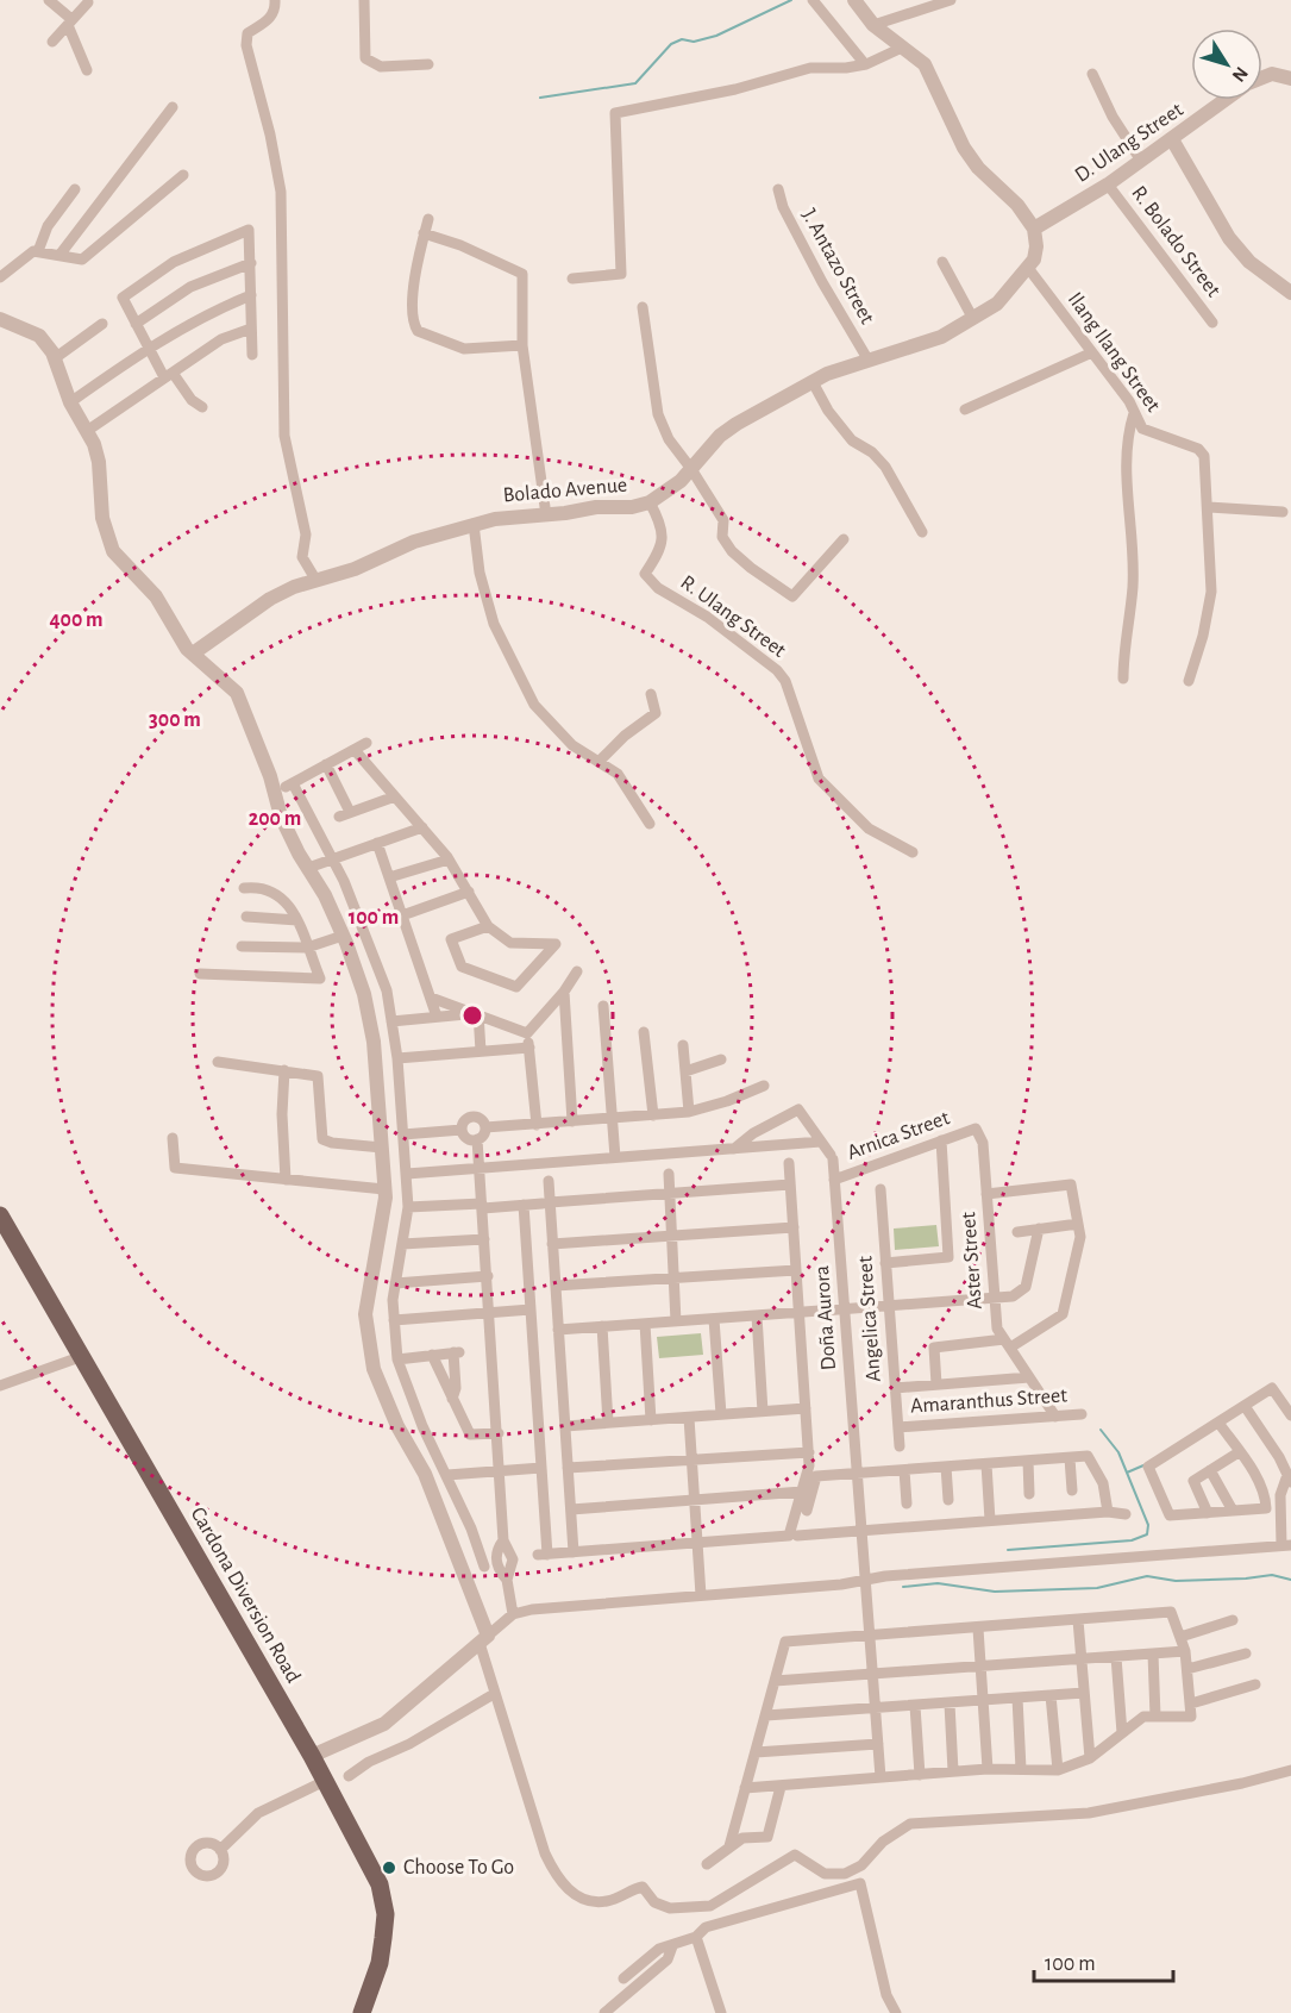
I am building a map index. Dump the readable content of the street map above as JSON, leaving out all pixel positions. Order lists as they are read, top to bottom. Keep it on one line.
{"streets":{"main road":["Cardona Diversion Road"],"street":["D. Ulang Street","R. Bolado Street","J. Antazo Street","Ilang Ilang Street","Bolado Avenue","R. Ulang Street","Arnica Street","Aster Street","Doña Aurora","Angelica Street","Amaranthus Street"]},"crossings":[["D. Ulang Street","R. Bolado Street"],["D. Ulang Street","Bolado Avenue"],["J. Antazo Street","Bolado Avenue"],["Ilang Ilang Street","Bolado Avenue"],["Bolado Avenue","R. Ulang Street"],["Arnica Street","Aster Street"],["Arnica Street","Doña Aurora"],["Aster Street","Amaranthus Street"],["Angelica Street","Amaranthus Street"]],"places":["Choose To Go"],"scale_bar":"100 m","north":"bottom right","rings":["400 m","300 m","200 m","100 m"]}
